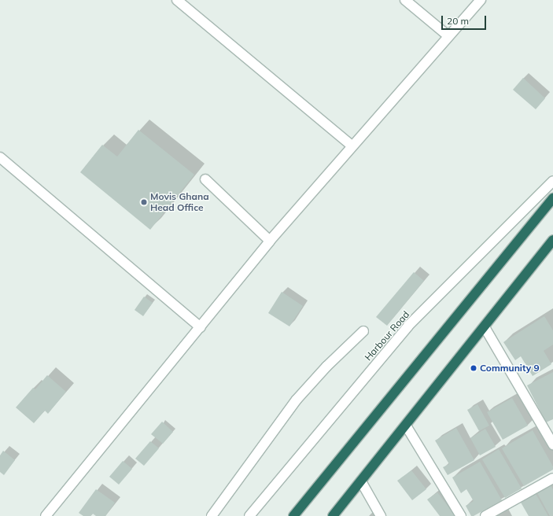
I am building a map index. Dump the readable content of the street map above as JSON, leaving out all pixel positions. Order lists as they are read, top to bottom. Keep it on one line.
{"streets":{"street":["Harbour Road"]},"places":["Movis Ghana Head Office","Community 9"],"scale_bar":"20 m"}
